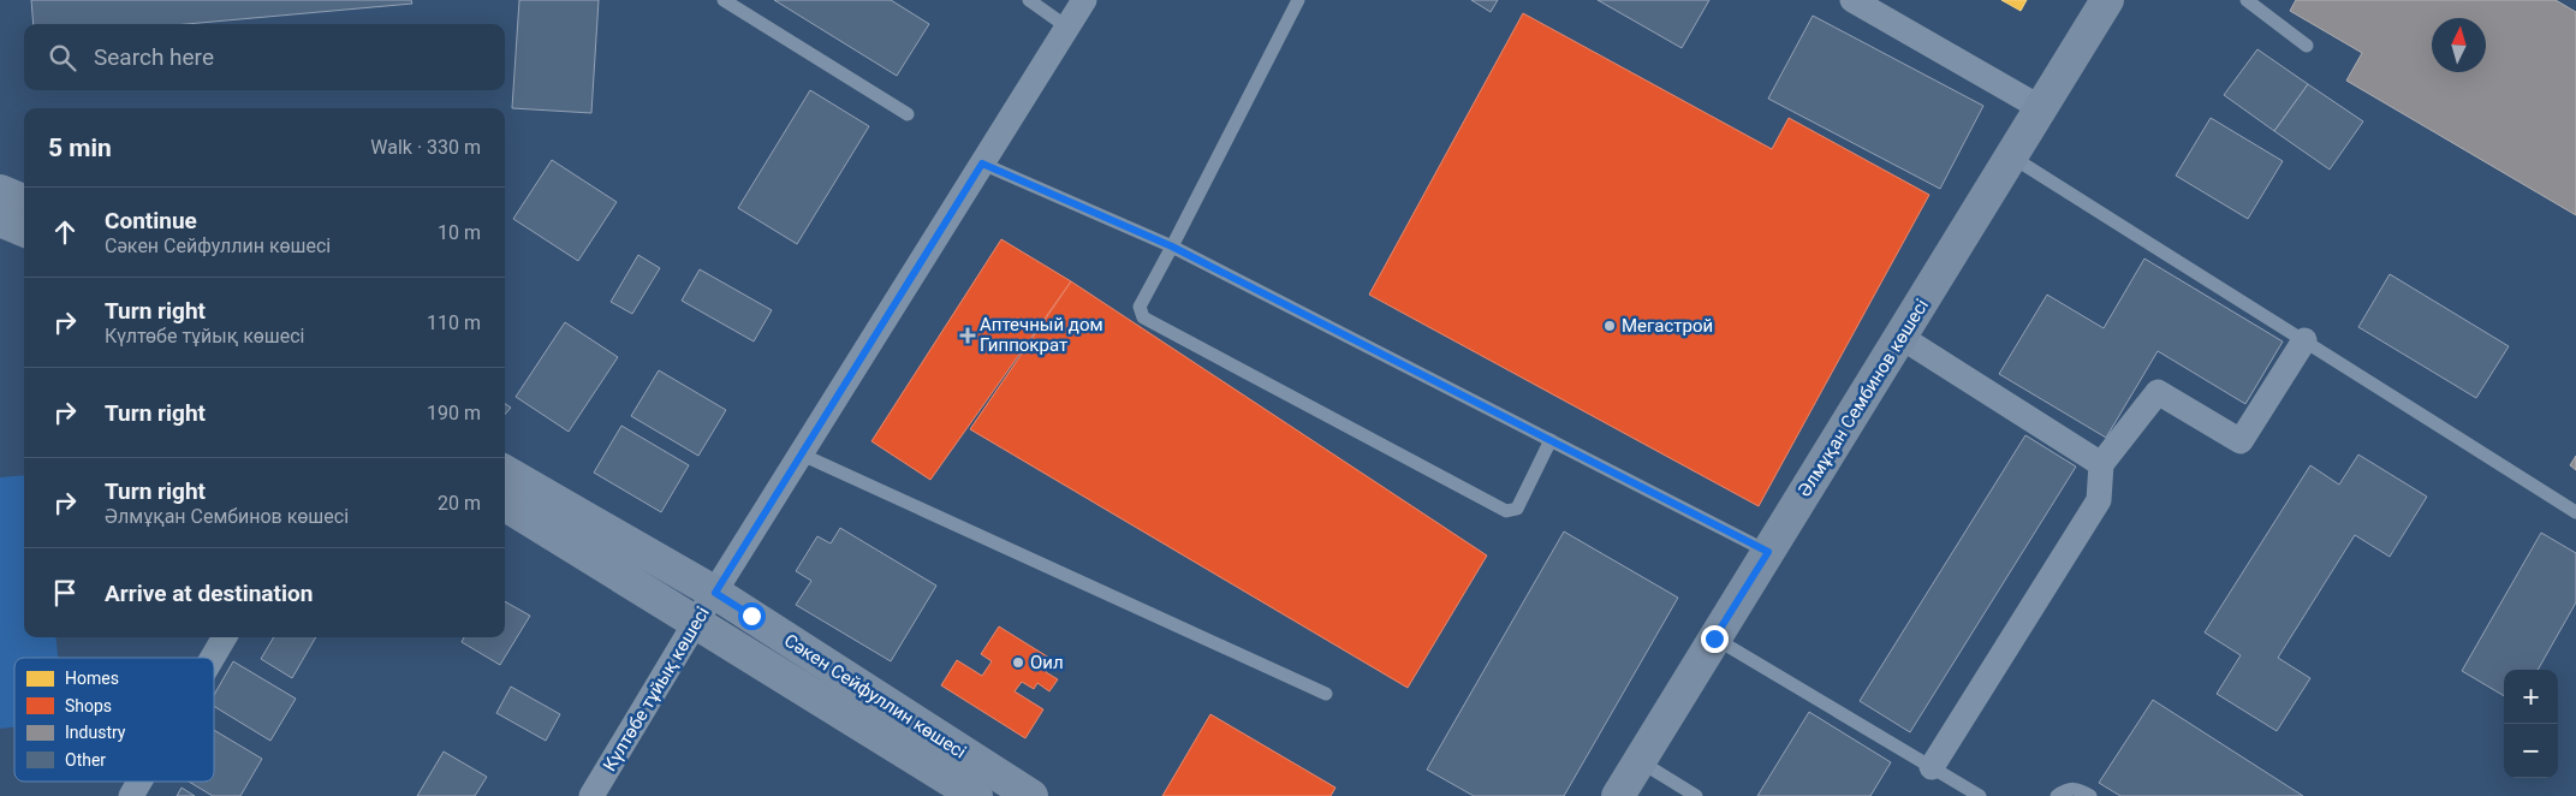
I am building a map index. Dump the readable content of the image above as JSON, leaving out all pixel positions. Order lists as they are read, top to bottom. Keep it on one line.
{"streets":{"street":["Әлмұқан Сембинов көшесі","Күлтөбе тұйық көшесі","Сәкен Сейфуллин көшесі"]},"crossings":[["Күлтөбе тұйық көшесі","Сәкен Сейфуллин көшесі"]],"places":{"other":["Мегастрой","Оил"],"health":["Аптечный дом Гиппократ"]},"legend":["Homes","Shops","Industry","Other"],"north":"top","page":{"search":"Search here","heading":["5 min","Walk · 330 m"],"list":[["Continue","Сәкен Сейфуллин көшесі","10 m"],["Turn right","Күлтөбе тұйық көшесі","110 m"],["Turn right","190 m"],["Turn right","Әлмұқан Сембинов көшесі","20 m"],"Arrive at destination"],"map_buttons":["+","−"]}}
